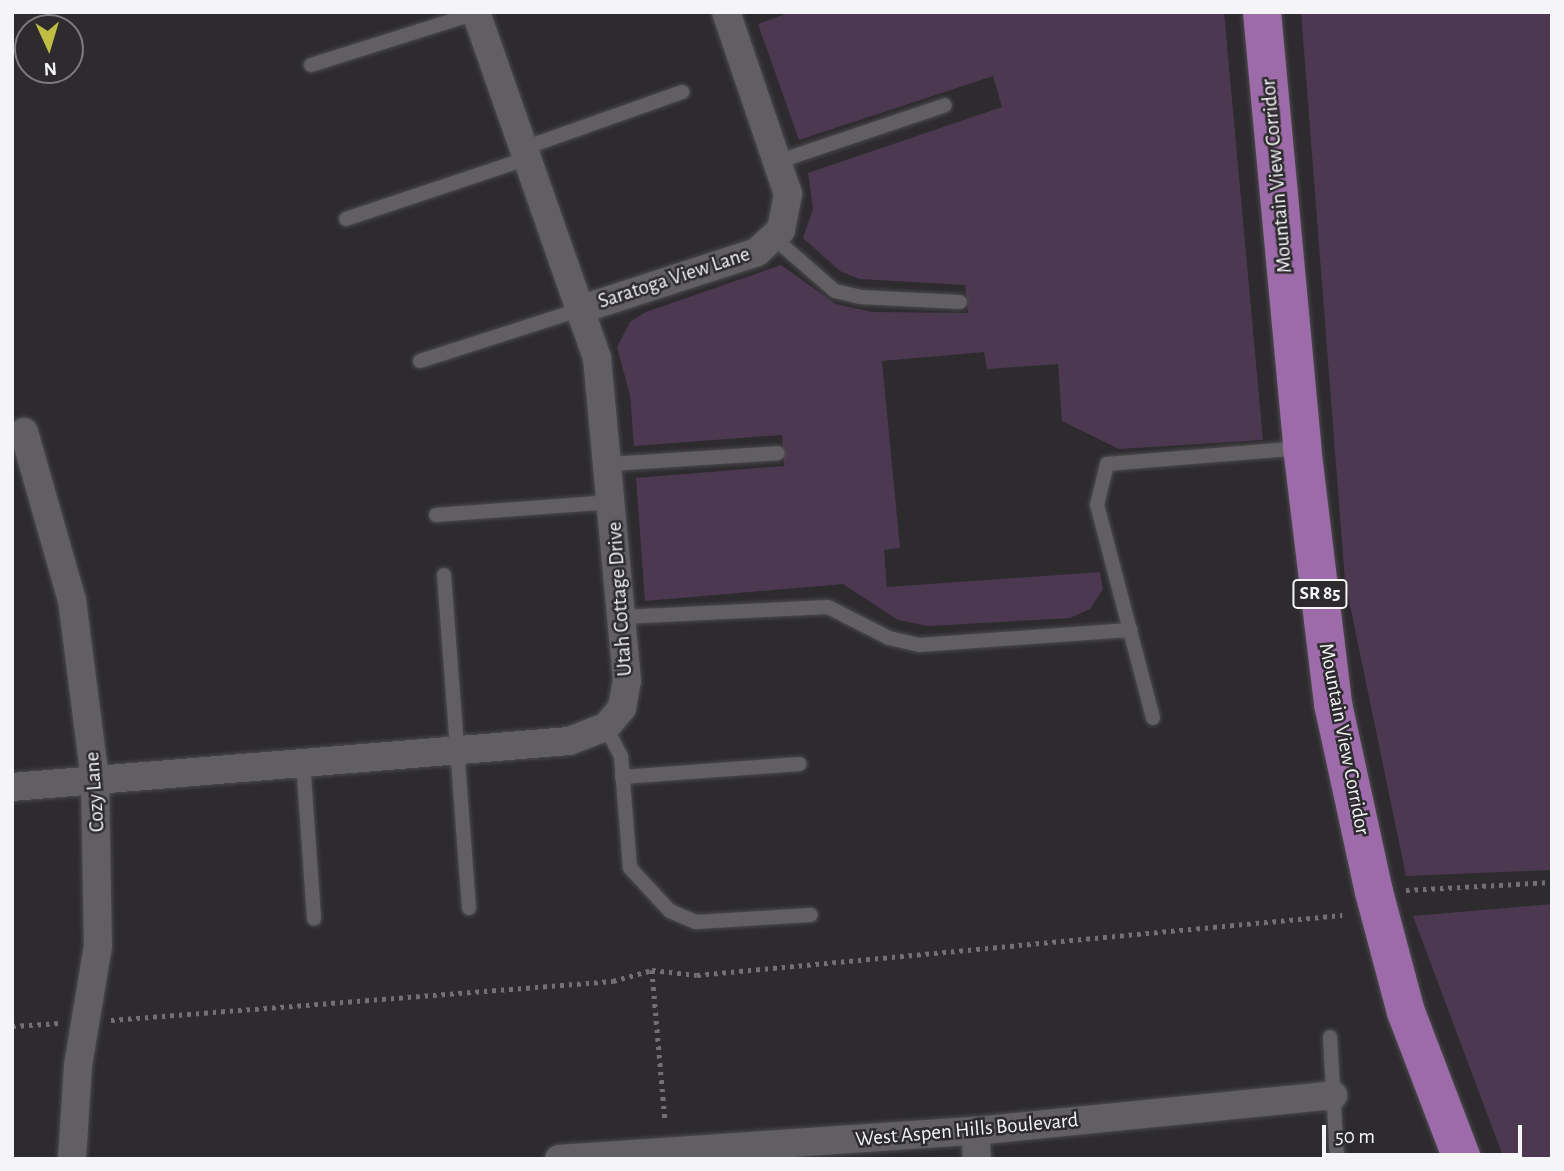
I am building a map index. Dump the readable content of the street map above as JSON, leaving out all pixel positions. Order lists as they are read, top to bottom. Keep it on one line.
{"streets":{"highway":["Mountain View Corridor","SR 85"],"street":["Saratoga View Lane","Utah Cottage Drive","Cozy Lane","West Aspen Hills Boulevard"]},"crossings":[["Saratoga View Lane","Utah Cottage Drive"]],"scale_bar":"50 m","north":"bottom"}
